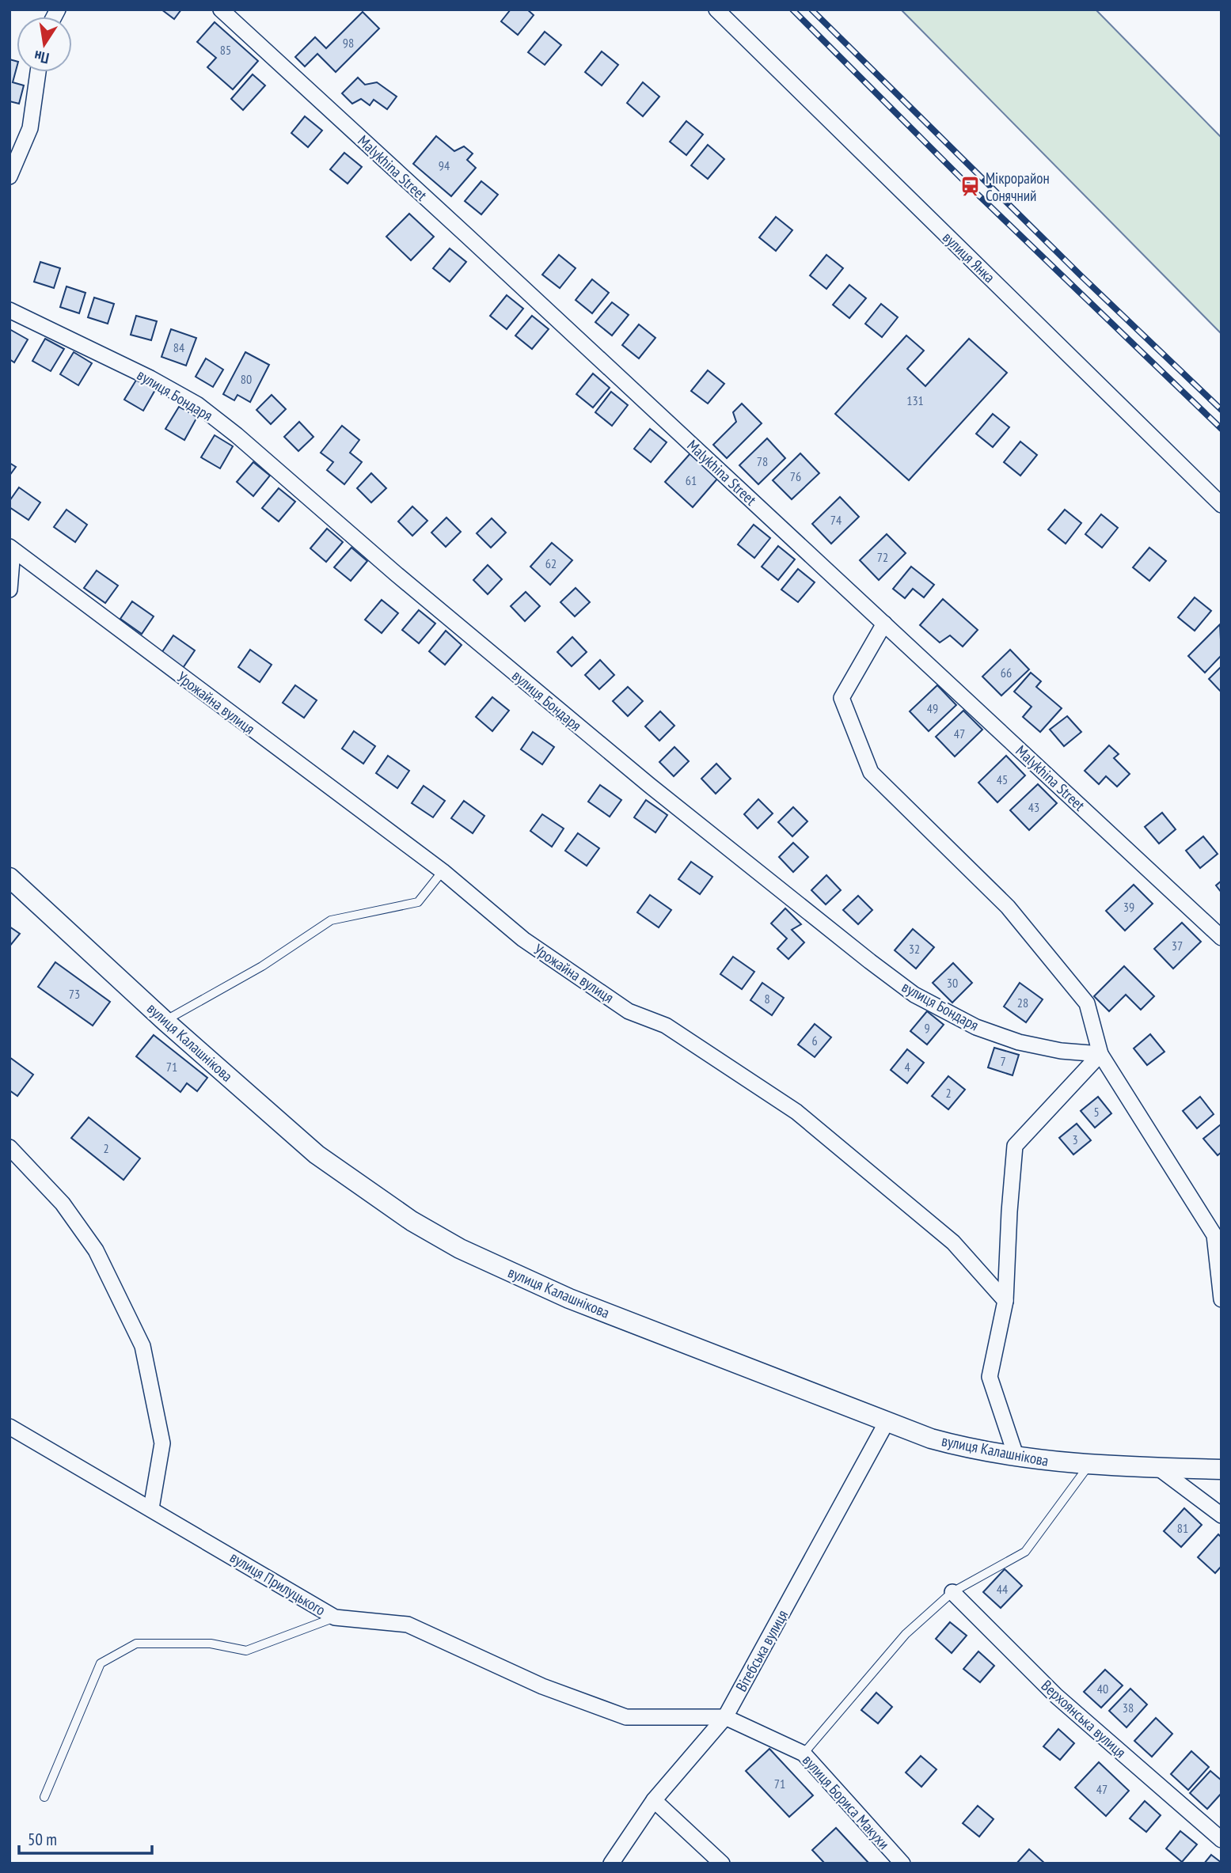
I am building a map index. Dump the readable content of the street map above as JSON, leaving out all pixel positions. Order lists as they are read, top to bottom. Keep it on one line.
{"streets":{"street":["Malykhina Street","вулиця Янка","вулиця Бондаря","Урожайна вулиця","вулиця Калашнікова","вулиця Прилуцького","Вітебська вулиця","Верхоянська вулиця","вулиця Бориса Макухи"]},"crossings":[["вулиця Калашнікова","Вітебська вулиця"],["вулиця Прилуцького","Вітебська вулиця"],["вулиця Прилуцького","вулиця Бориса Макухи"],["Вітебська вулиця","вулиця Бориса Макухи"]],"places":{"station":["Мікрорайон Сонячний"]},"house_numbers":["98","85","94","84","80","131","78","76","61","74","72","62","66","49","47","45","43","39","37","32","30","73","8","28","9","6","7","71","4","2","5","3","2","81","44","40","38","71","47"],"scale_bar":"50 m","north":"bottom"}
